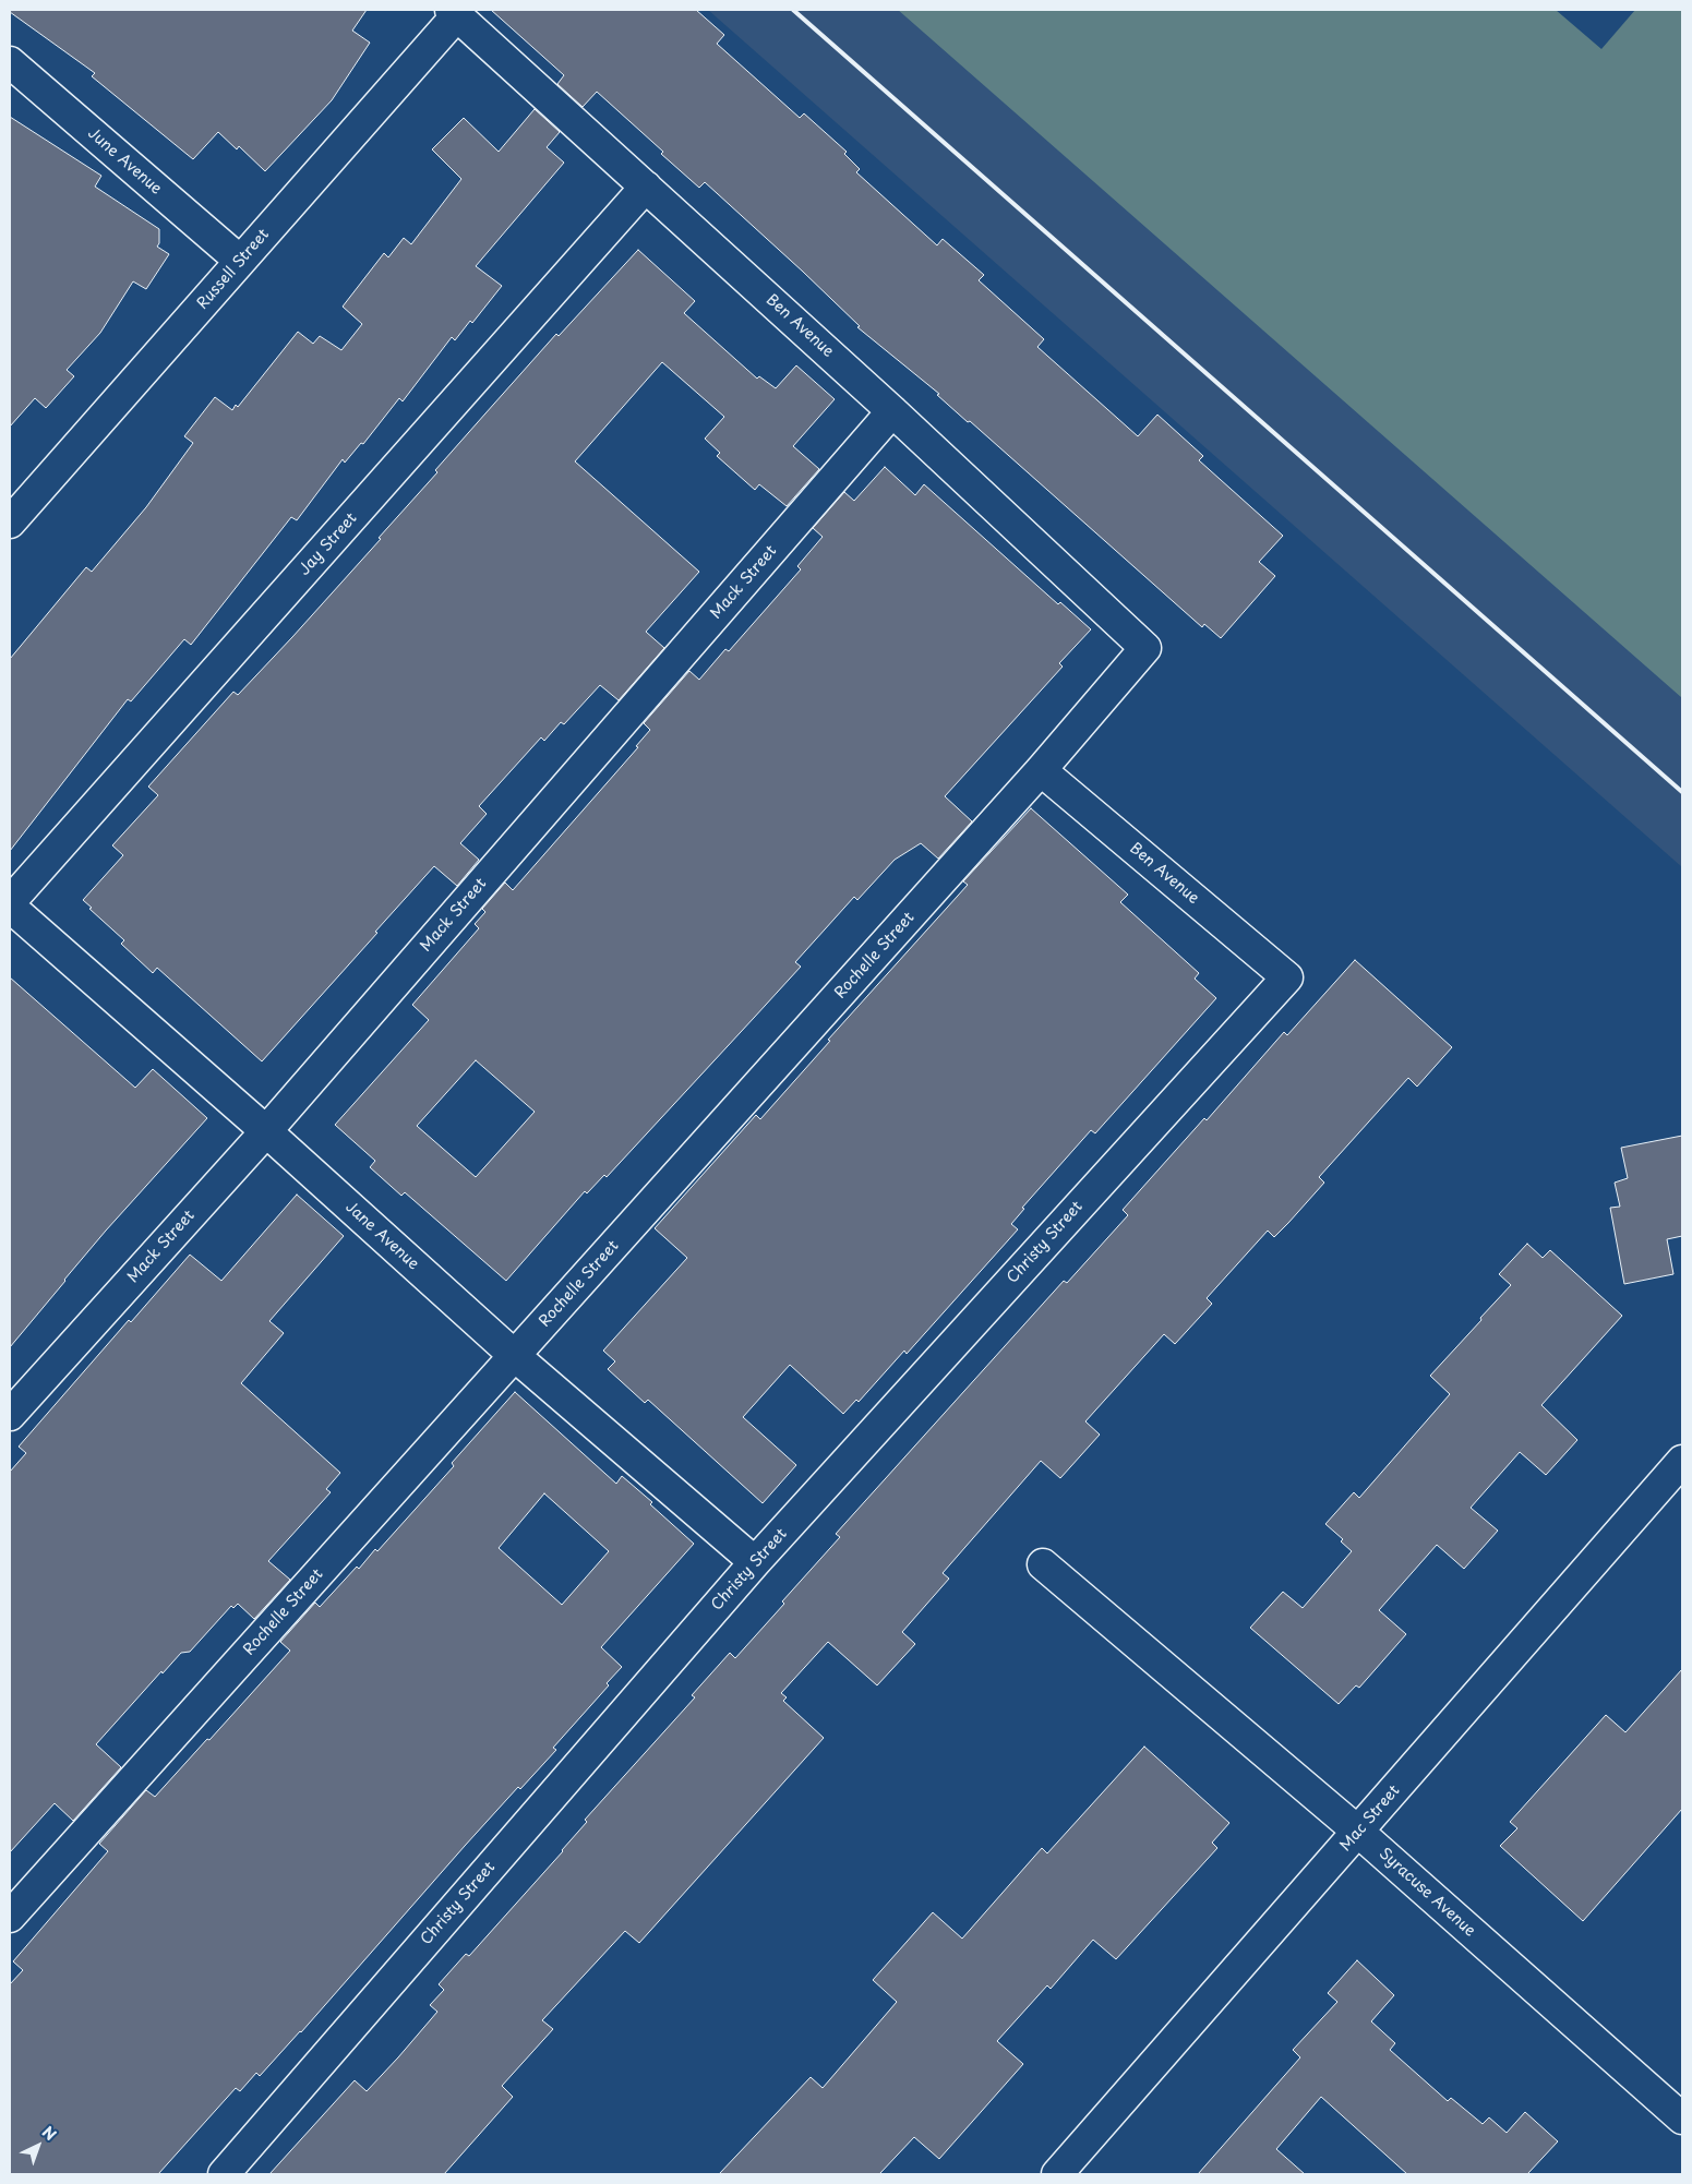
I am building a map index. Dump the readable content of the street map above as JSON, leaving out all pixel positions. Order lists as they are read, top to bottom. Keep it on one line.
{"streets":{"street":["June Avenue","Russell Street","Ben Avenue","Jay Street","Mack Street","Rochelle Street","Jane Avenue","Christy Street","Mac Street","Syracuse Avenue"]},"crossings":[["June Avenue","Russell Street"],["Russell Street","Ben Avenue"],["Ben Avenue","Jay Street"],["Ben Avenue","Mack Street"],["Ben Avenue","Rochelle Street"],["Ben Avenue","Christy Street"],["Mack Street","Jane Avenue"],["Rochelle Street","Jane Avenue"],["Jane Avenue","Christy Street"],["Mac Street","Syracuse Avenue"]],"north":"top right"}
